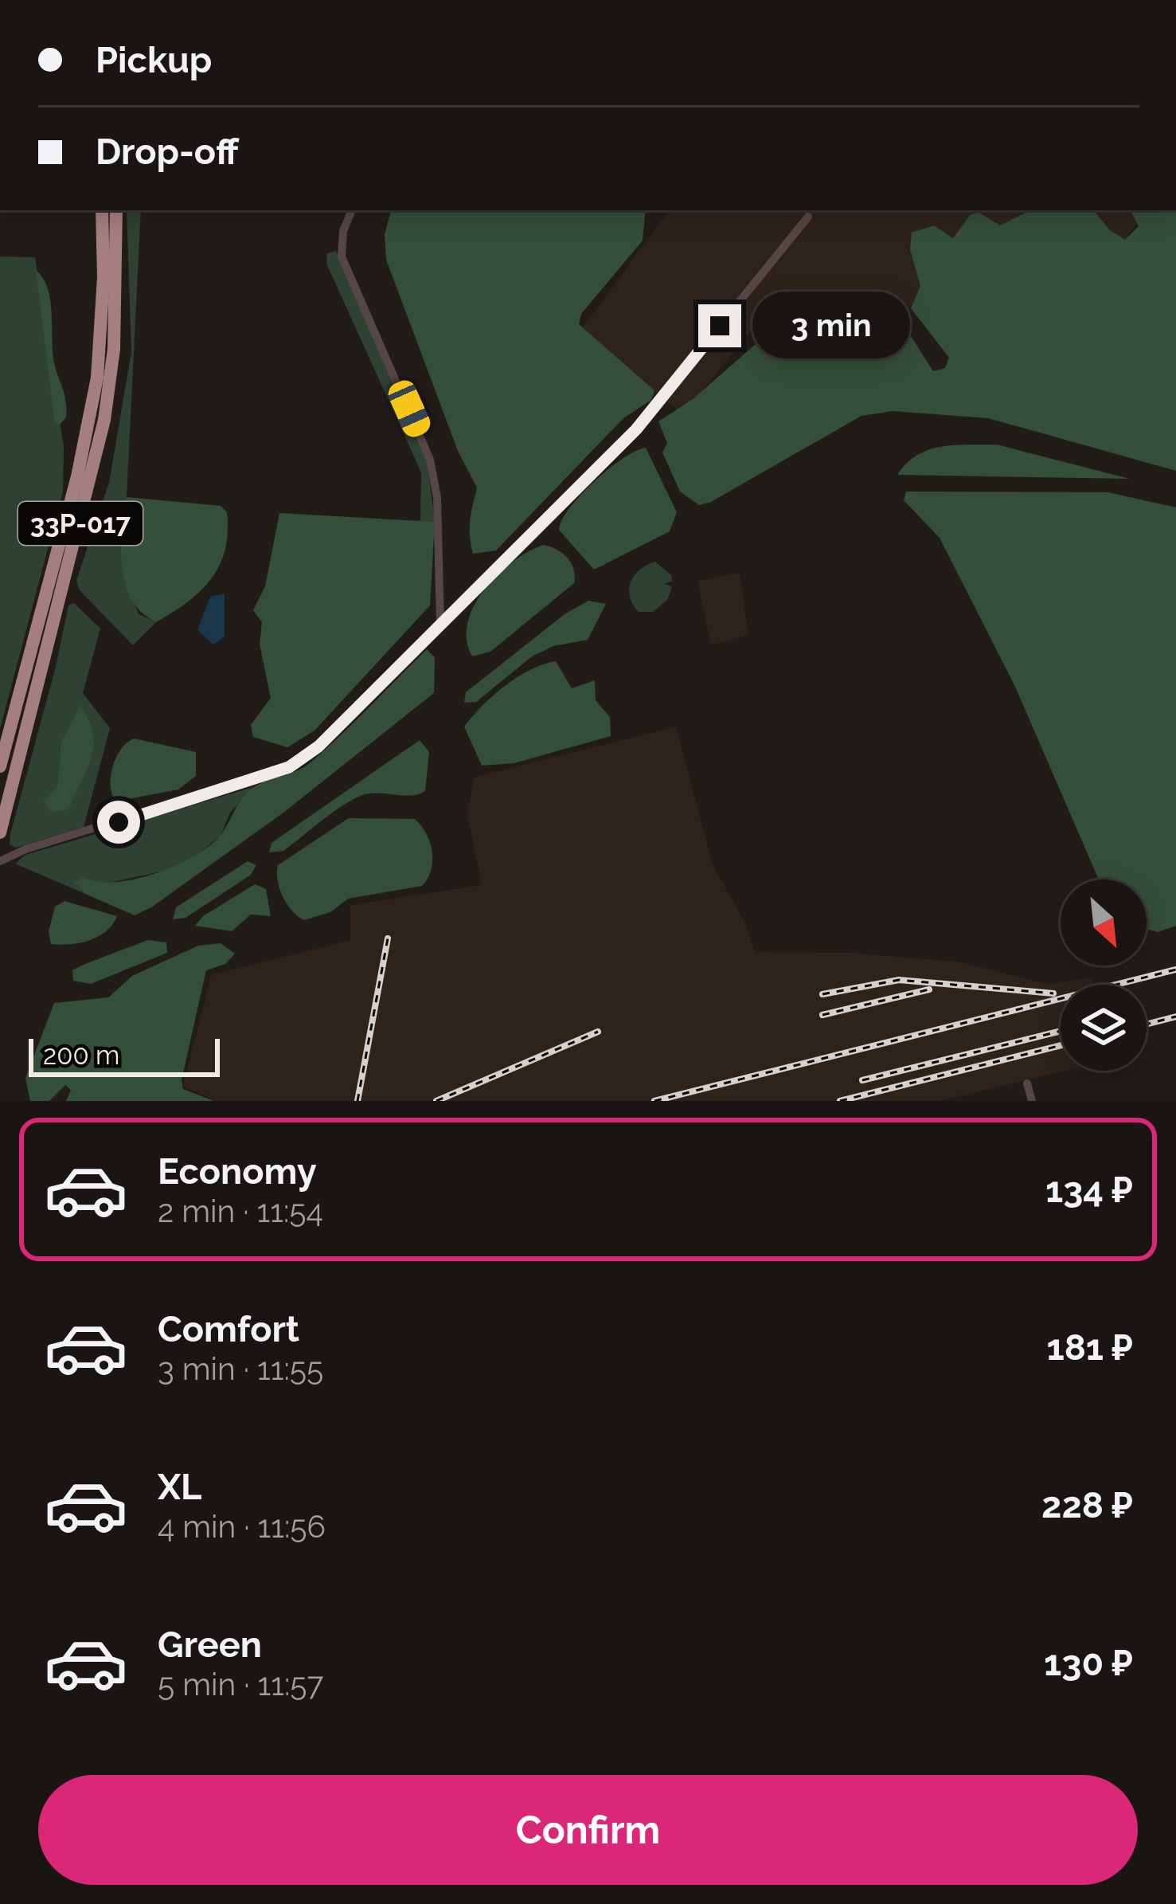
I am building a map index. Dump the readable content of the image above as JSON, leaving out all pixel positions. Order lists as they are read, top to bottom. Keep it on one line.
{"streets":{"highway":["33Р-017"]},"scale_bar":"200 m","north":"bottom right","page":{"banner":["Pickup","Drop-off"],"bubble":"3 min","scale":"200 m","list":[{"name":"Economy","note":"2 min · 11:54","value":"134 ₽"},{"name":"Comfort","note":"3 min · 11:55","value":"181 ₽"},{"name":"XL","note":"4 min · 11:56","value":"228 ₽"},{"name":"Green","note":"5 min · 11:57","value":"130 ₽"}],"buttons":"Confirm"}}
